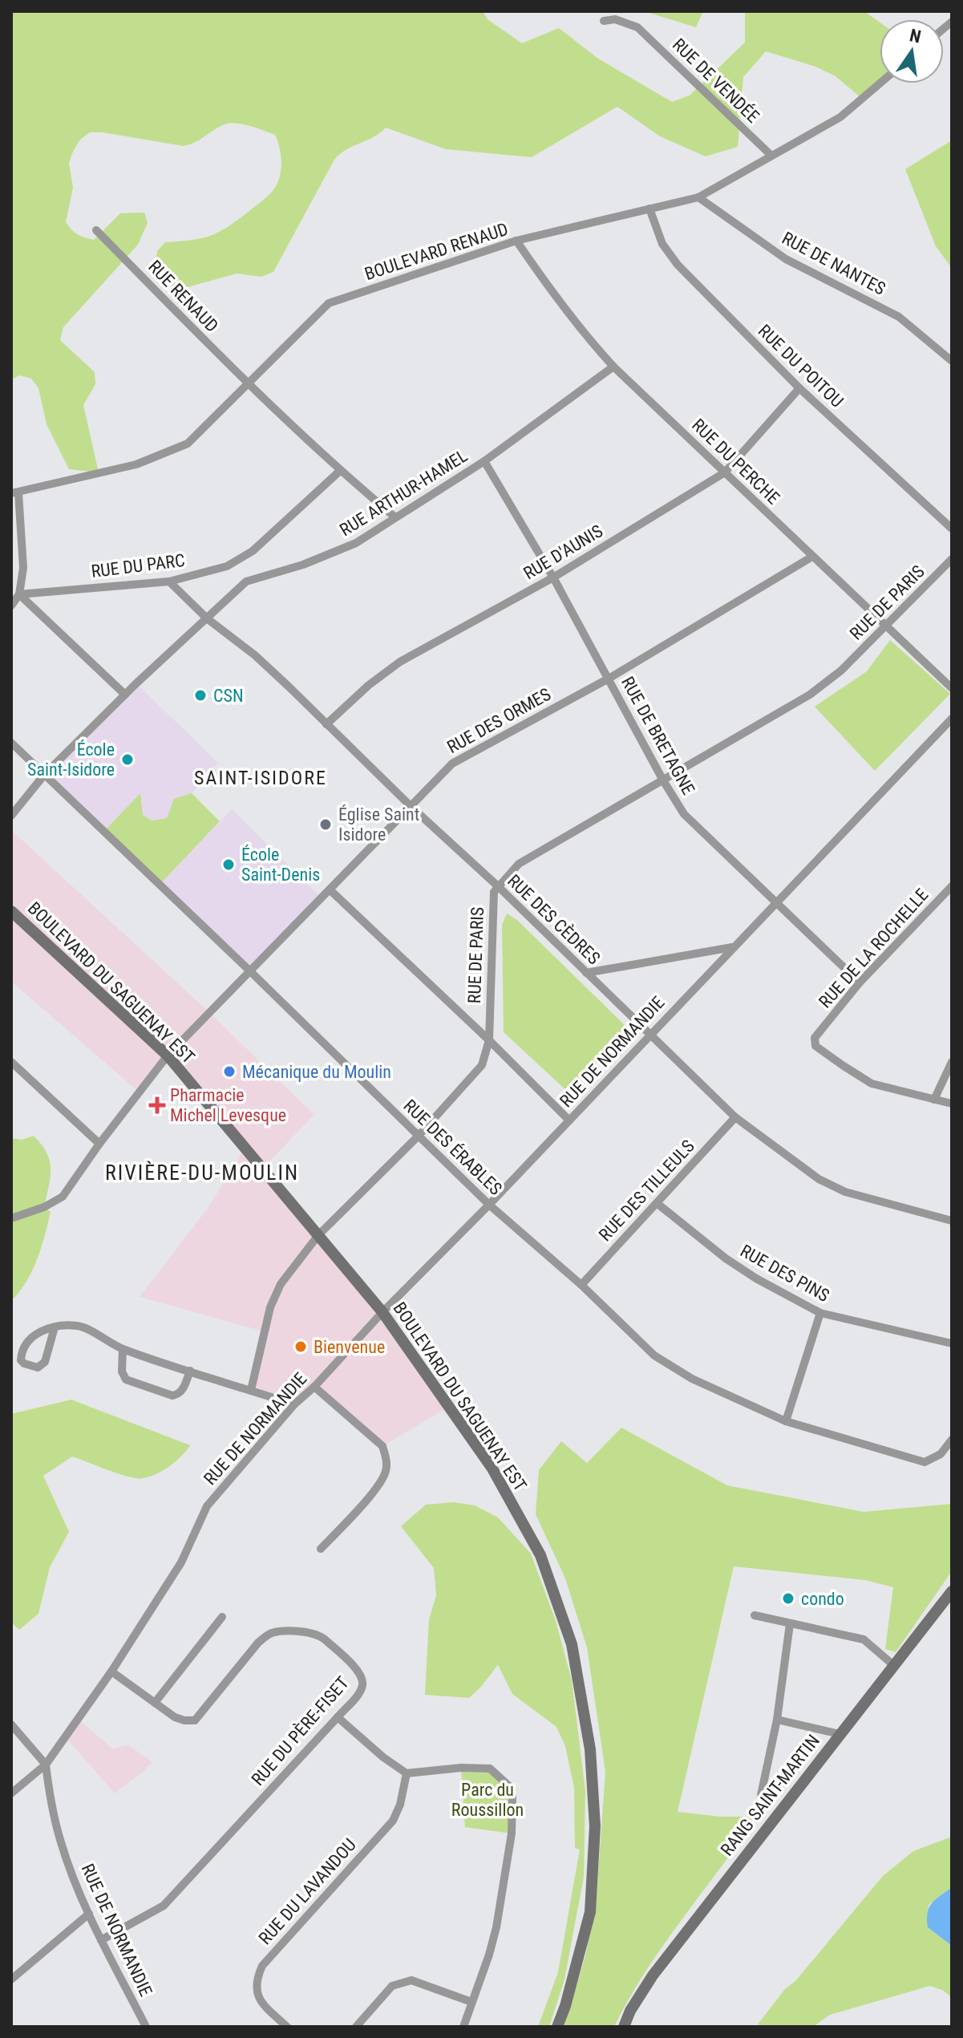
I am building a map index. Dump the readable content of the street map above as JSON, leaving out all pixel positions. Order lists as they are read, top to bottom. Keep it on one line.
{"streets":{"main road":["BOULEVARD DU SAGUENAY EST","RANG SAINT-MARTIN"],"street":["RUE DE VENDÉE","BOULEVARD RENAUD","RUE DE NANTES","RUE RENAUD","RUE DU POITOU","RUE DU PERCHE","RUE ARTHUR-HAMEL","RUE D'AUNIS","RUE DU PARC","RUE DE PARIS","RUE DES ORMES","RUE DE BRETAGNE","RUE DES CÈDRES","RUE DE LA ROCHELLE","RUE DE NORMANDIE","RUE DES ÉRABLES","RUE DES TILLEULS","RUE DES PINS","RUE DU PÈRE-FISET","RUE DU LAVANDOU"]},"crossings":[["RUE DE VENDÉE","BOULEVARD RENAUD"],["BOULEVARD RENAUD","RUE DE NANTES"],["BOULEVARD RENAUD","RUE RENAUD"],["BOULEVARD RENAUD","RUE DU POITOU"],["BOULEVARD RENAUD","RUE DU PERCHE"],["RUE RENAUD","RUE ARTHUR-HAMEL"],["RUE RENAUD","RUE DU PARC"],["RUE DU POITOU","RUE D'AUNIS"],["RUE DU PERCHE","RUE ARTHUR-HAMEL"],["RUE DU PERCHE","RUE D'AUNIS"],["RUE DU PERCHE","RUE DE PARIS"],["RUE DU PERCHE","RUE DES ORMES"],["RUE ARTHUR-HAMEL","RUE DE BRETAGNE"],["RUE ARTHUR-HAMEL","RUE DES CÈDRES"],["RUE ARTHUR-HAMEL","RUE DES ÉRABLES"],["RUE D'AUNIS","RUE DE BRETAGNE"],["RUE D'AUNIS","RUE DES CÈDRES"],["RUE DU PARC","RUE DES CÈDRES"],["RUE DE PARIS","RUE DE BRETAGNE"],["RUE DE PARIS","RUE DES CÈDRES"],["RUE DE PARIS","BOULEVARD DU SAGUENAY EST"],["RUE DE PARIS","RUE DES ÉRABLES"],["RUE DES ORMES","RUE DE BRETAGNE"],["RUE DES ORMES","RUE DES CÈDRES"],["RUE DES ORMES","BOULEVARD DU SAGUENAY EST"],["RUE DES ORMES","RUE DES ÉRABLES"],["RUE DE BRETAGNE","RUE DE LA ROCHELLE"],["RUE DE BRETAGNE","RUE DE NORMANDIE"],["RUE DES CÈDRES","RUE DE NORMANDIE"],["RUE DES CÈDRES","RUE DES TILLEULS"],["BOULEVARD DU SAGUENAY EST","RUE DE NORMANDIE"],["RUE DE NORMANDIE","RUE DES ÉRABLES"],["RUE DE NORMANDIE","RUE DU PÈRE-FISET"],["RUE DES ÉRABLES","RUE DES TILLEULS"],["RUE DES TILLEULS","RUE DES PINS"]],"districts":["SAINT-ISIDORE","RIVIÈRE-DU-MOULIN"],"parks":["Parc du Roussillon"],"places":{"other":["CSN","École Saint-Isidore","Église Saint Isidore","École Saint-Denis","Mécanique du Moulin","Bienvenue","condo"],"health":["Pharmacie Michel Levesque"]},"north":"top"}
